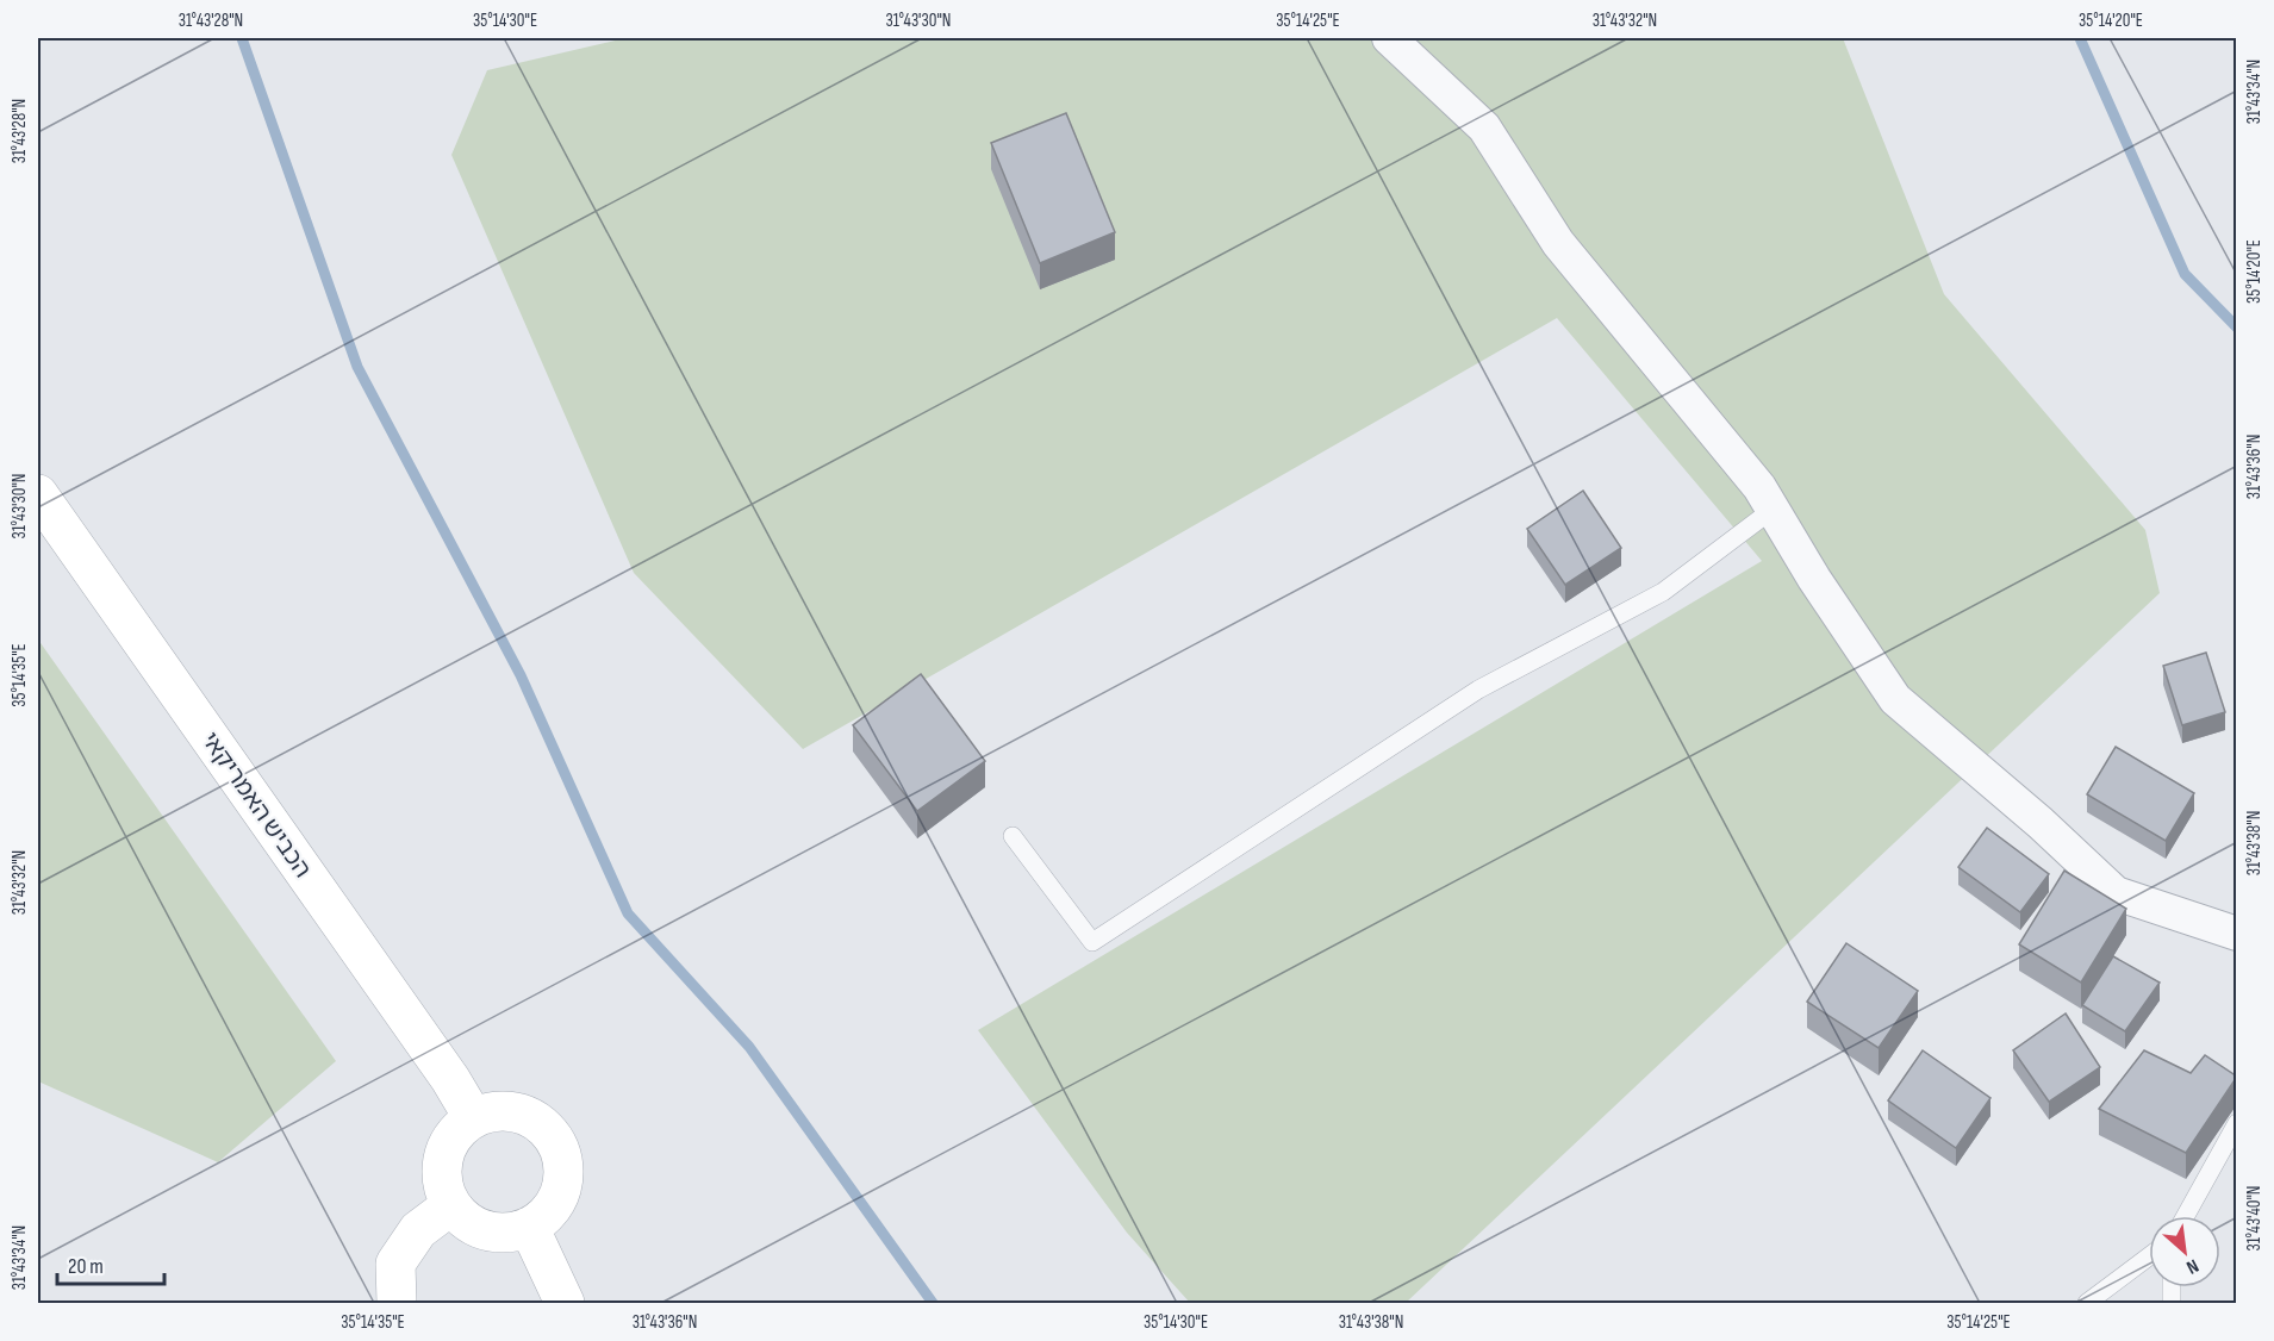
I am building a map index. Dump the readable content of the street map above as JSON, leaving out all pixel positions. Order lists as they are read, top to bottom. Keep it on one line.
{"streets":{"main road":["הכביש האמריקאי"]},"scale_bar":"20 m","north":"bottom right","coordinates":["31°43'28\"N","35°14'30\"E","31°43'30\"N","35°14'25\"E","31°43'32\"N","35°14'20\"E","31°43'34\"N","31°43'36\"N","35°14'35\"E","31°43'38\"N","31°43'40\"N"]}
